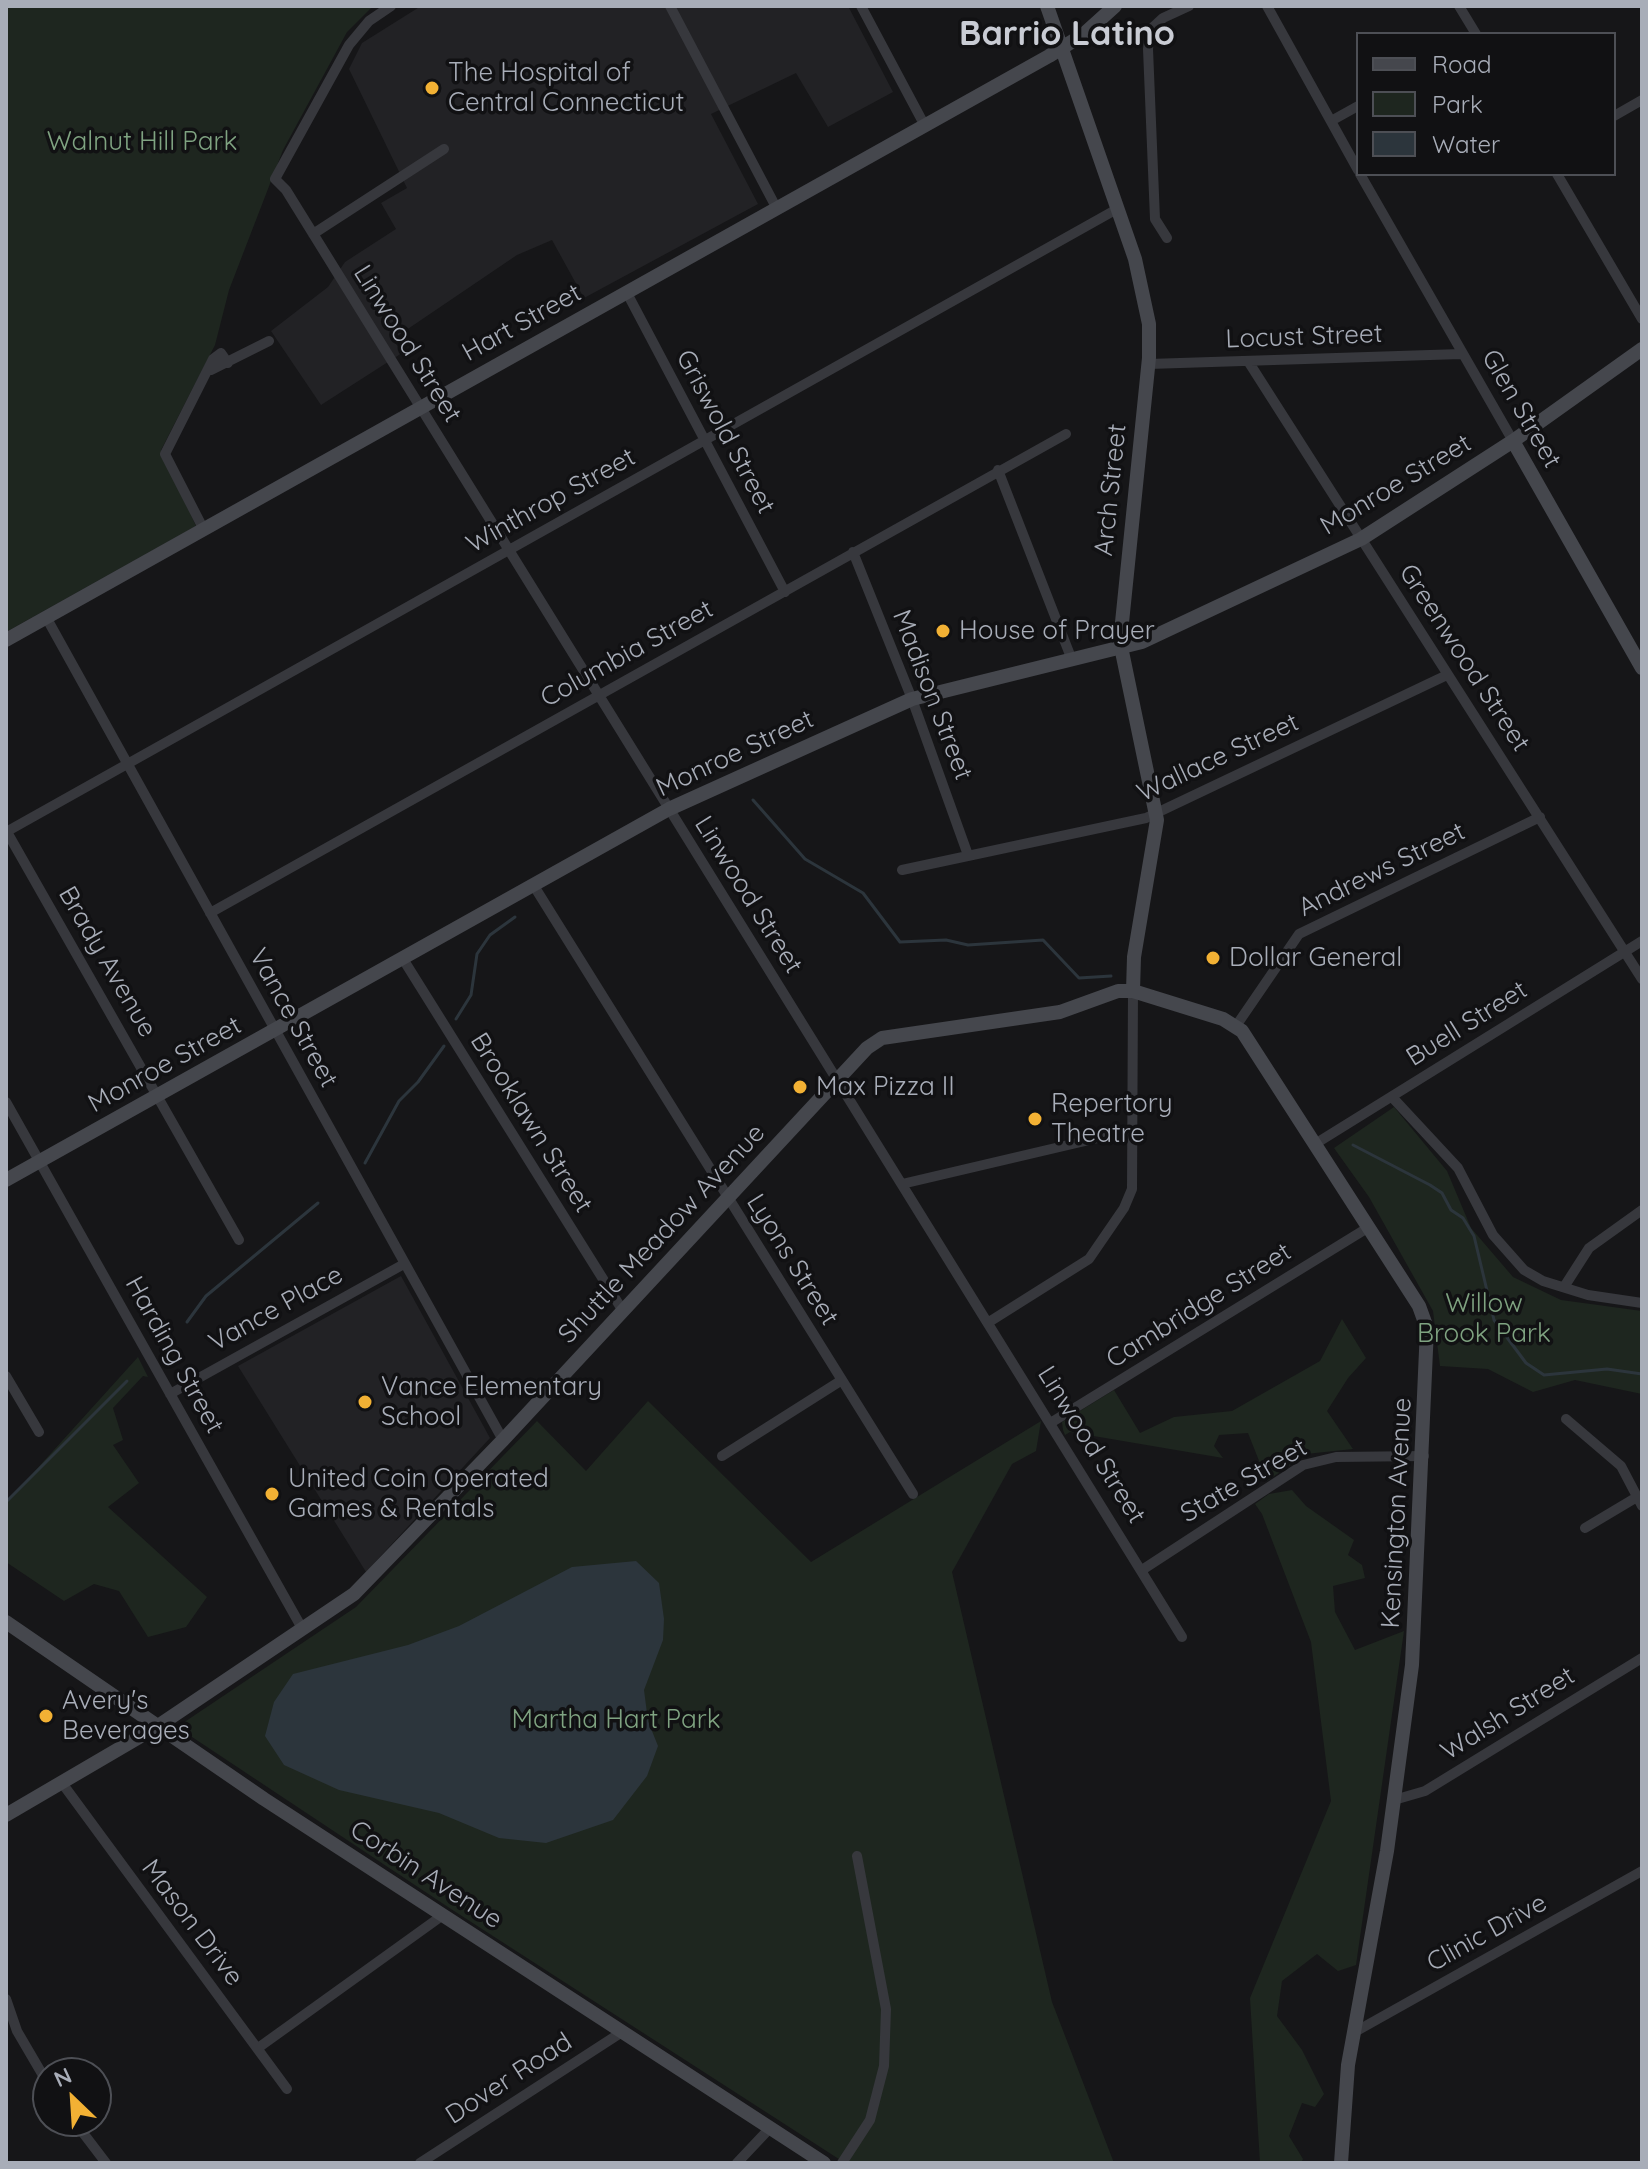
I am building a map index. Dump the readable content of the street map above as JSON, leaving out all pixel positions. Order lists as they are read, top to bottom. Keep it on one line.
{"streets":{"street":["Hart Street","Locust Street","Linwood Street","Glen Street","Griswold Street","Monroe Street","Arch Street","Winthrop Street","Columbia Street","Greenwood Street","Madison Street","Wallace Street","Andrews Street","Brady Avenue","Vance Street","Buell Street","Brooklawn Street","Shuttle Meadow Avenue","Lyons Street","Cambridge Street","Vance Place","Harding Street","State Street","Kensington Avenue","Walsh Street","Corbin Avenue","Mason Drive","Clinic Drive","Dover Road"]},"crossings":[["Hart Street","Linwood Street"],["Hart Street","Griswold Street"],["Hart Street","Arch Street"],["Hart Street","Vance Street"],["Locust Street","Glen Street"],["Locust Street","Arch Street"],["Locust Street","Greenwood Street"],["Linwood Street","Monroe Street"],["Linwood Street","Winthrop Street"],["Linwood Street","Columbia Street"],["Linwood Street","Shuttle Meadow Avenue"],["Linwood Street","Cambridge Street"],["Linwood Street","State Street"],["Glen Street","Monroe Street"],["Griswold Street","Winthrop Street"],["Griswold Street","Columbia Street"],["Monroe Street","Arch Street"],["Monroe Street","Greenwood Street"],["Monroe Street","Madison Street"],["Monroe Street","Brady Avenue"],["Monroe Street","Vance Street"],["Monroe Street","Brooklawn Street"],["Monroe Street","Lyons Street"],["Monroe Street","Harding Street"],["Arch Street","Winthrop Street"],["Arch Street","Wallace Street"],["Arch Street","Shuttle Meadow Avenue"],["Winthrop Street","Brady Avenue"],["Winthrop Street","Vance Street"],["Columbia Street","Madison Street"],["Columbia Street","Vance Street"],["Greenwood Street","Wallace Street"],["Greenwood Street","Andrews Street"],["Greenwood Street","Buell Street"],["Madison Street","Wallace Street"],["Andrews Street","Kensington Avenue"],["Vance Street","Shuttle Meadow Avenue"],["Vance Street","Vance Place"],["Buell Street","Kensington Avenue"],["Brooklawn Street","Shuttle Meadow Avenue"],["Shuttle Meadow Avenue","Lyons Street"],["Shuttle Meadow Avenue","Harding Street"],["Shuttle Meadow Avenue","Corbin Avenue"],["Shuttle Meadow Avenue","Mason Drive"],["Cambridge Street","Kensington Avenue"],["Vance Place","Harding Street"],["State Street","Kensington Avenue"],["Kensington Avenue","Walsh Street"],["Kensington Avenue","Clinic Drive"],["Corbin Avenue","Dover Road"]],"districts":["Barrio Latino"],"parks":["Walnut Hill Park","Willow Brook Park","Martha Hart Park"],"places":["The Hospital of Central Connecticut","House of Prayer","Dollar General","Max Pizza II","Repertory Theatre","Vance Elementary School","United Coin Operated Games & Rentals","Avery's Beverages"],"legend":["Road","Park","Water"],"north":"top left"}
